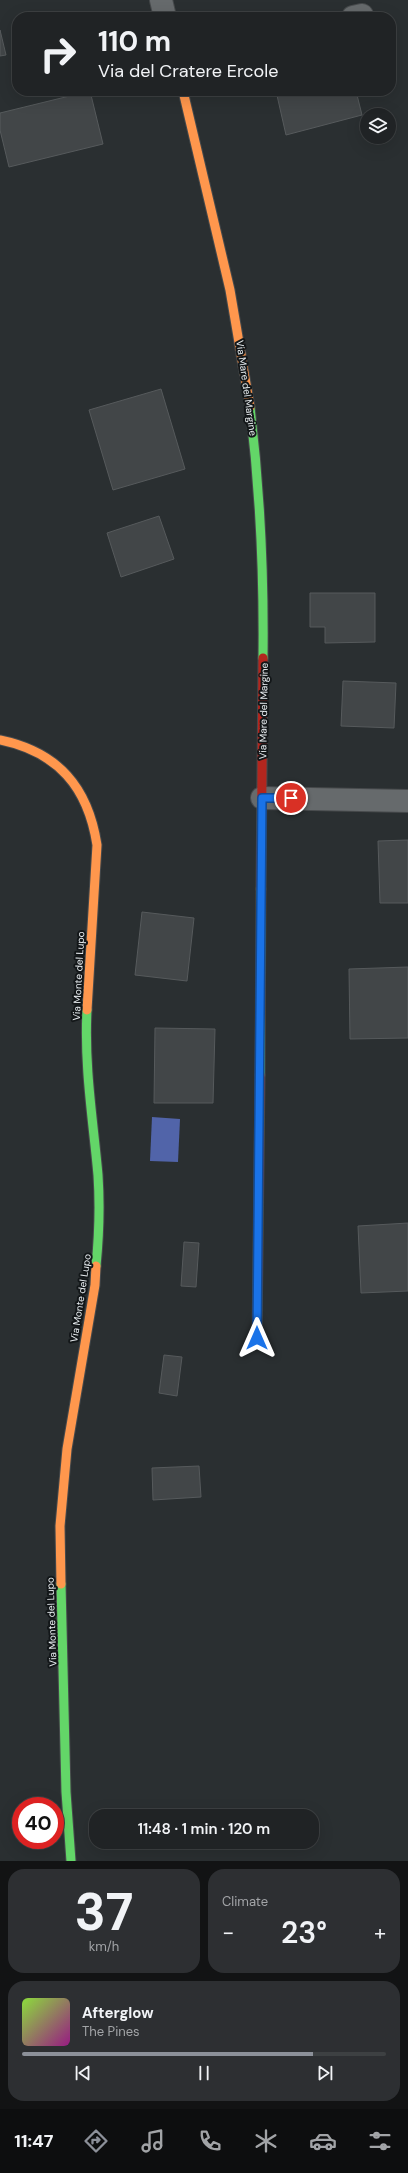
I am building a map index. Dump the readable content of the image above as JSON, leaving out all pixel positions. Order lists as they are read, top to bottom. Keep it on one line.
{"streets":{"street":["Via Mare del Margine","Via Monte del Lupo"]},"page":{"turn":["110 m","Via del Cratere Ercole"],"limit":"40","trip":"11:48 · 1 min · 120 m","tile":[["37","km/h"],"Climate"],"heat":["−","23°","+"],"song":["Afterglow","The Pines"],"tabs":"11:47"}}
